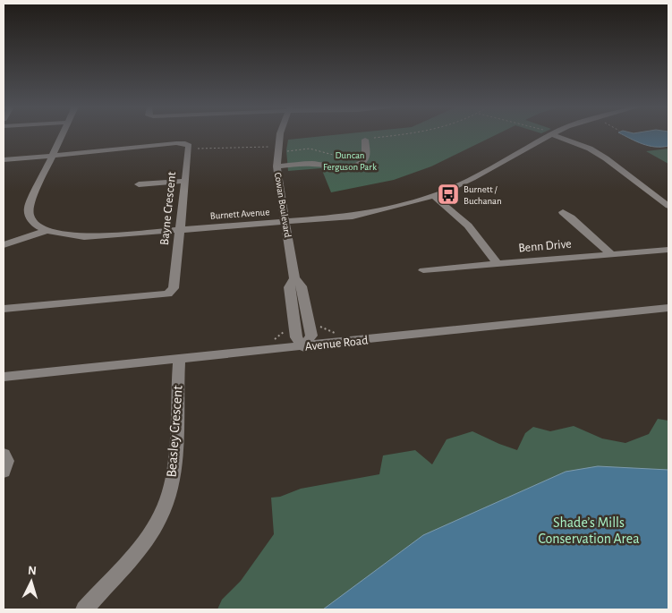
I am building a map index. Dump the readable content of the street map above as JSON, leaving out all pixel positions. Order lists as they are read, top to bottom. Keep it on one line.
{"streets":{"street":["Cowan Boulevard","Bayne Crescent","Burnett Avenue","Benn Drive","Avenue Road","Beasley Crescent"]},"crossings":[["Cowan Boulevard","Burnett Avenue"],["Cowan Boulevard","Avenue Road"],["Bayne Crescent","Burnett Avenue"],["Avenue Road","Beasley Crescent"]],"parks":["Duncan Ferguson Park","Shade’s Mills Conservation Area"],"places":{"bus stop":["Burnett / Buchanan"]},"north":"top"}
